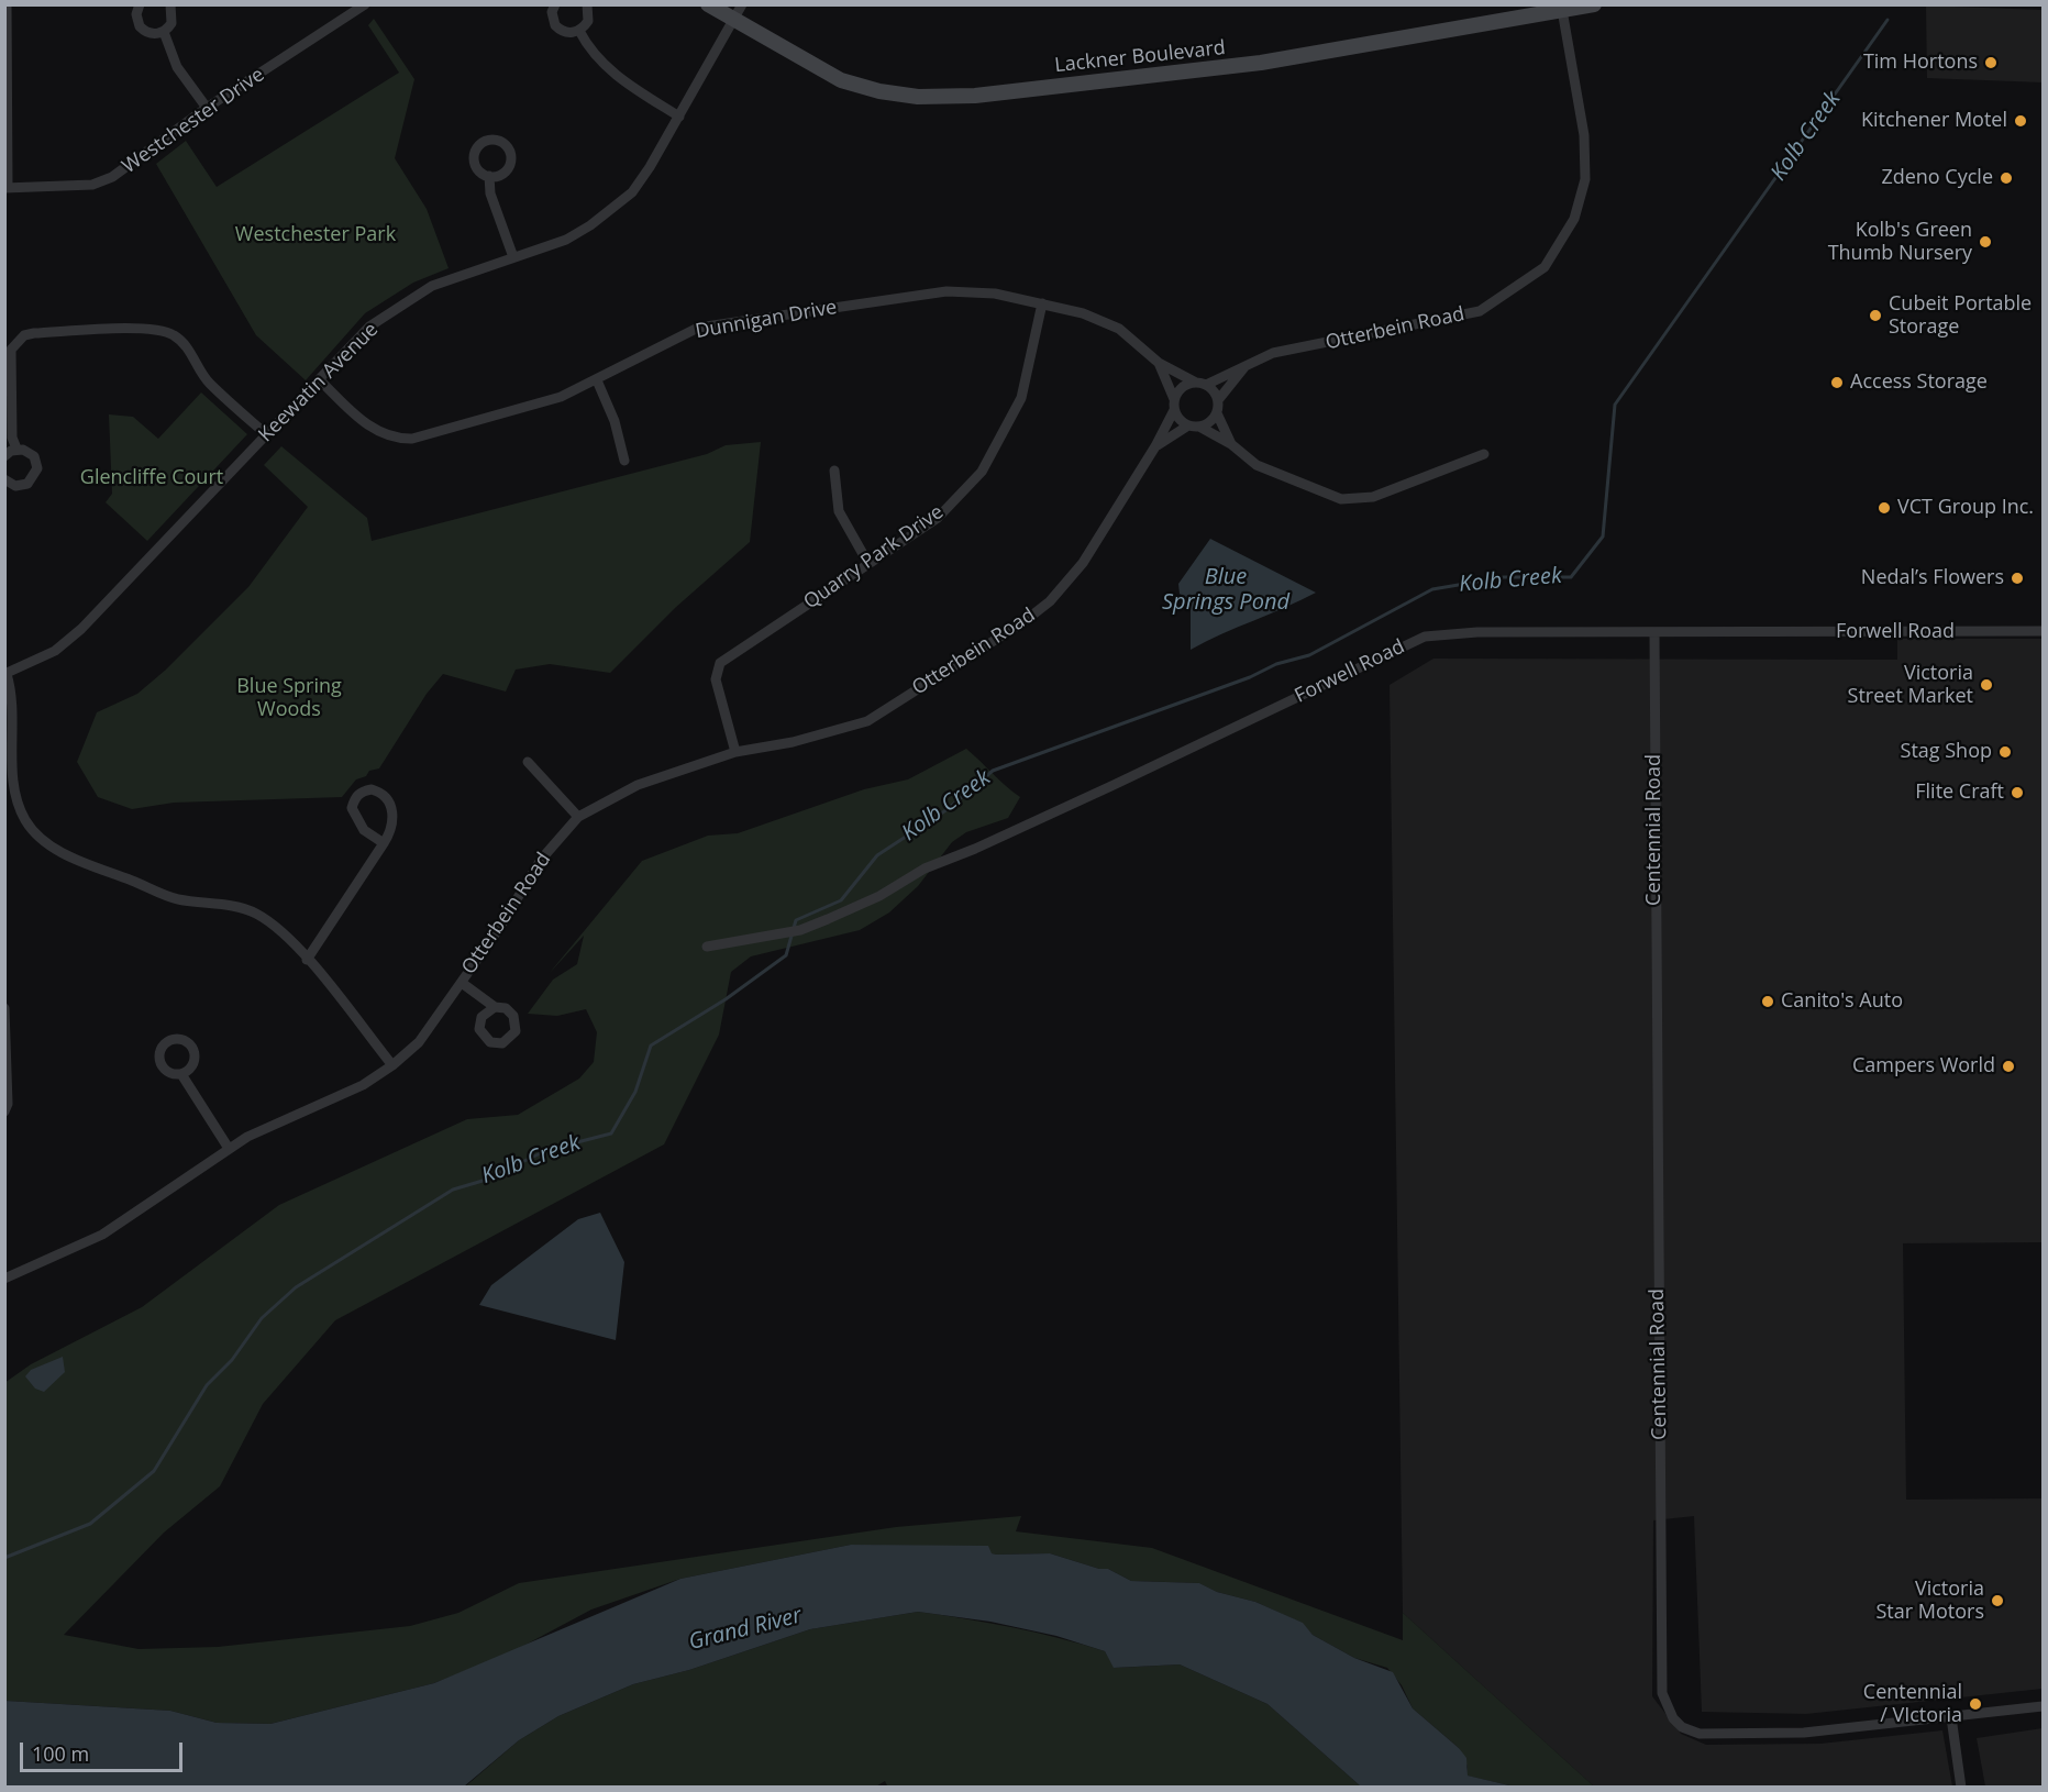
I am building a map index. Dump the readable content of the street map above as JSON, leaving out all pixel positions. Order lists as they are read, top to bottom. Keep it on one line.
{"streets":{"main road":["Lackner Boulevard"],"street":["Westchester Drive","Dunnigan Drive","Otterbein Road","Keewatin Avenue","Quarry Park Drive","Forwell Road","Centennial Road"]},"crossings":[["Lackner Boulevard","Otterbein Road"],["Lackner Boulevard","Keewatin Avenue"],["Dunnigan Drive","Otterbein Road"],["Dunnigan Drive","Keewatin Avenue"],["Dunnigan Drive","Quarry Park Drive"],["Otterbein Road","Quarry Park Drive"],["Forwell Road","Centennial Road"]],"water":["Kolb Creek","Blue Springs Pond","Grand River"],"parks":["Westchester Park","Glencliffe Court","Blue Spring Woods"],"places":["Tim Hortons","Kitchener Motel","Zdeno Cycle","Kolb's Green Thumb Nursery","Cubeit Portable Storage","Access Storage","VCT Group Inc.","Nedal’s Flowers","Victoria Street Market","Stag Shop","Flite Craft","Canito's Auto","Campers World","Victoria Star Motors","Centennial / VIctoria"],"scale_bar":"100 m"}
